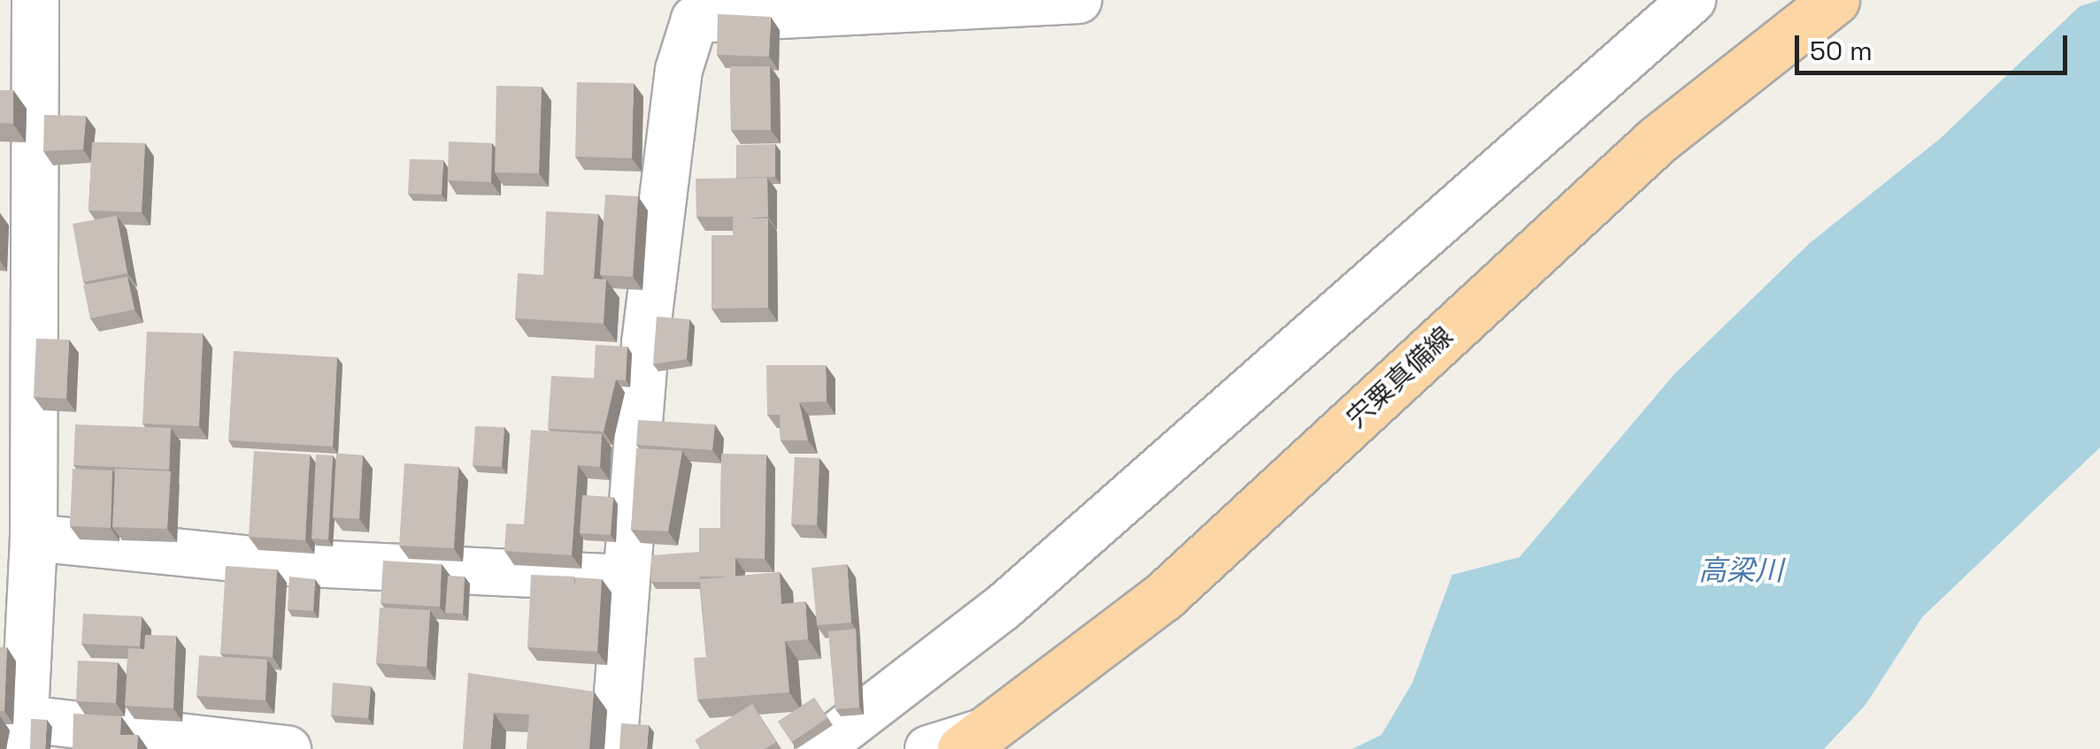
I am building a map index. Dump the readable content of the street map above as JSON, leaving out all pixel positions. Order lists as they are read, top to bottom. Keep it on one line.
{"streets":{"main road":["宍粟真備線"]},"water":["高梁川"],"scale_bar":"50 m"}
